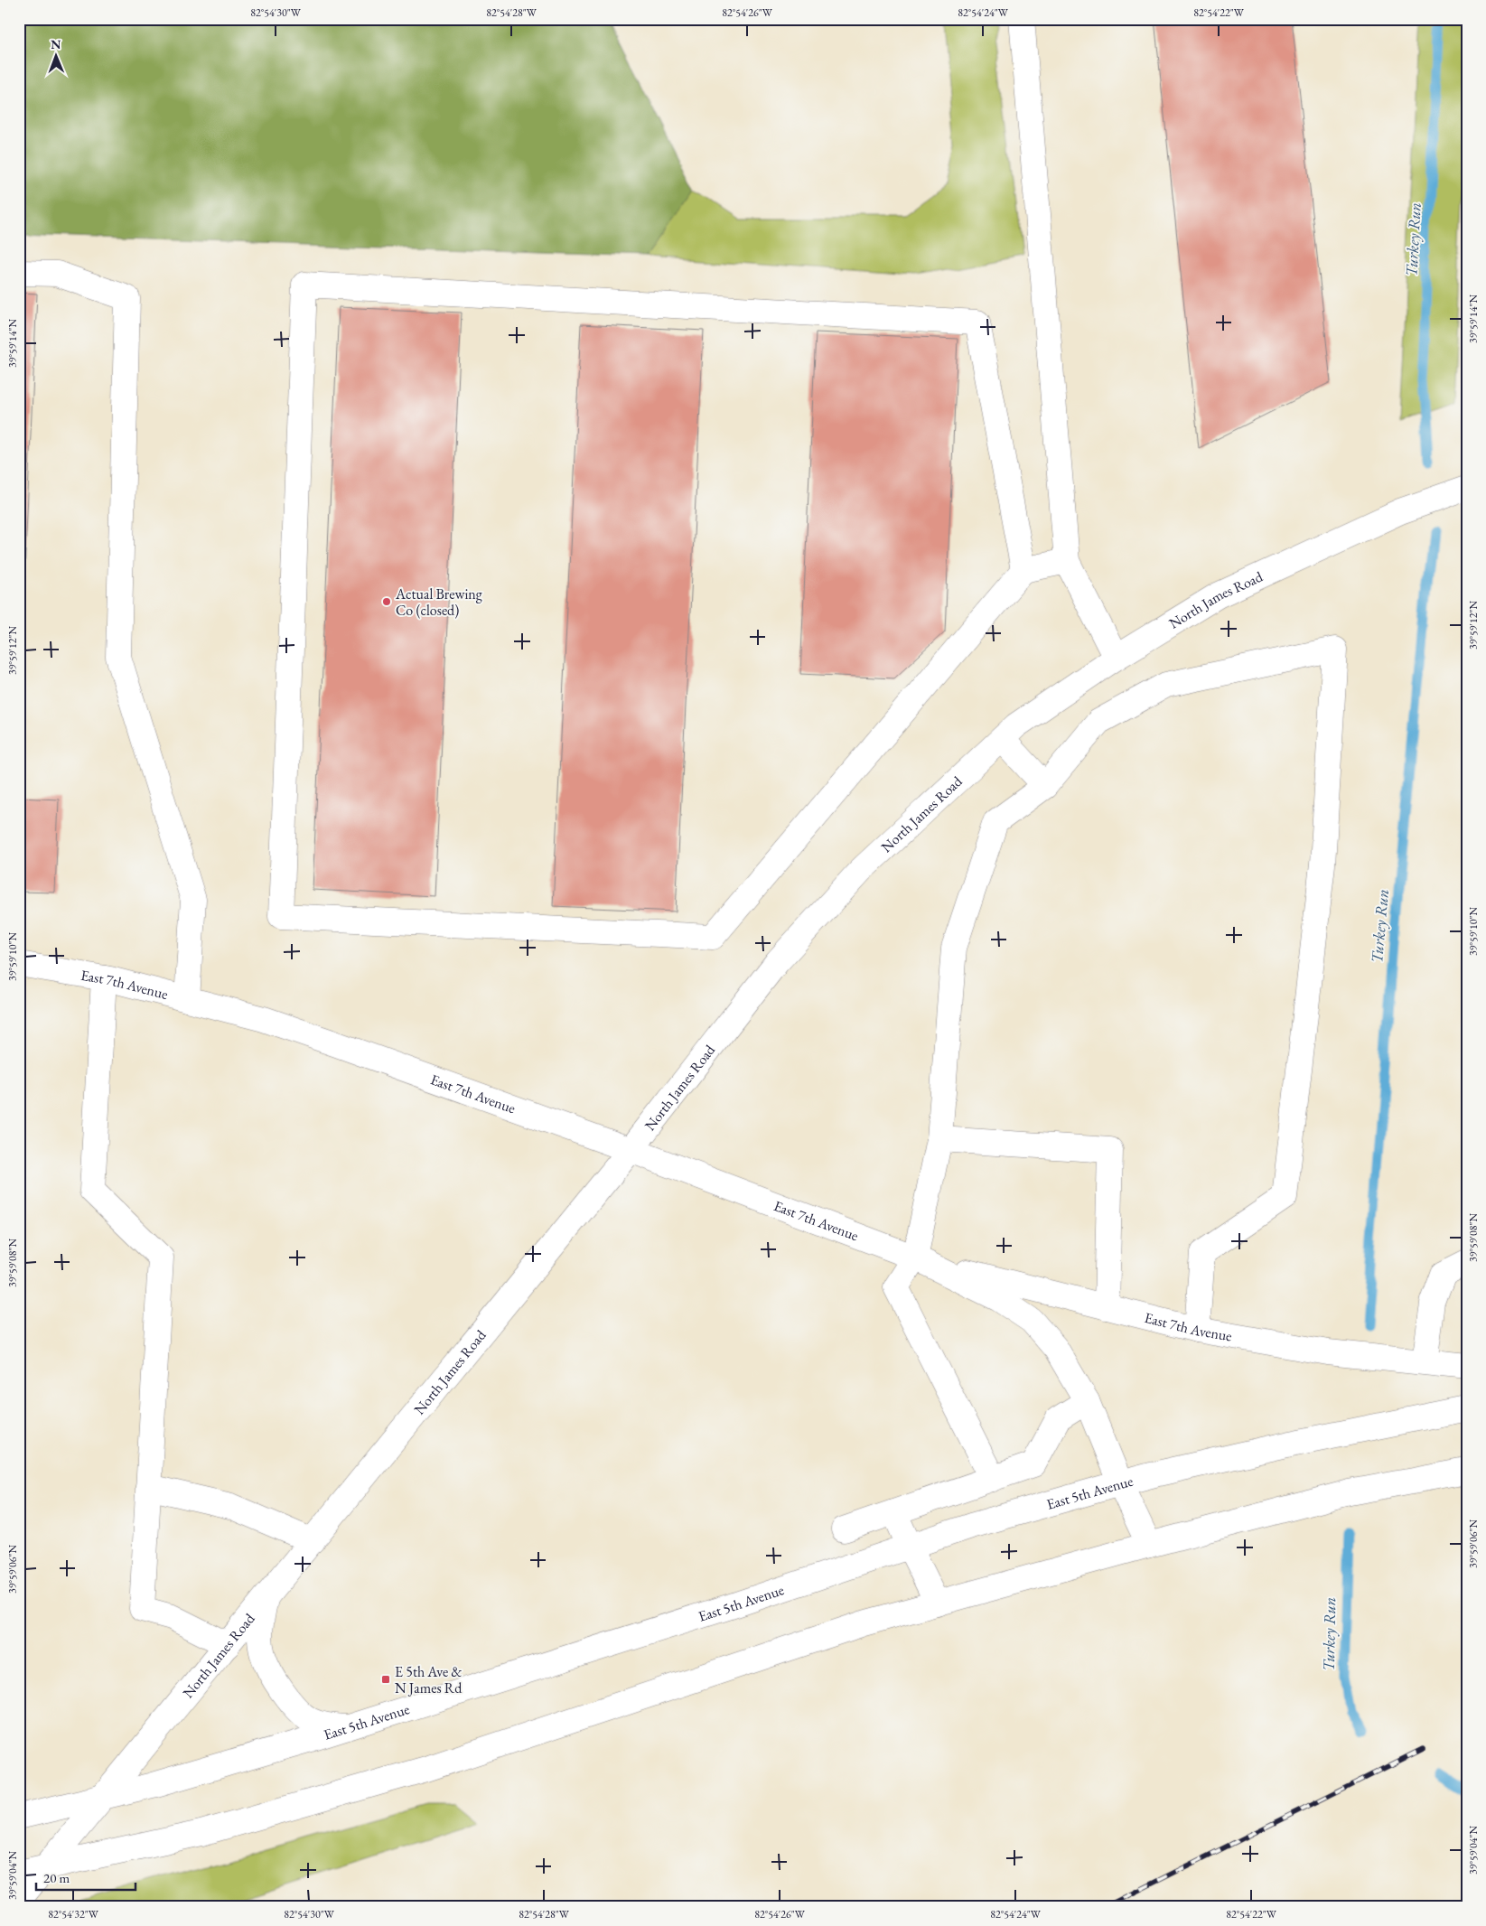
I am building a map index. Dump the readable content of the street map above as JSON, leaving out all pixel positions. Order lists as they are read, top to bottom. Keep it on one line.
{"streets":{"street":["North James Road","East 7th Avenue","East 5th Avenue"]},"crossings":[["North James Road","East 7th Avenue"],["North James Road","East 5th Avenue"],["East 7th Avenue","East 5th Avenue"]],"water":["Turkey Run"],"places":{"other":["Actual Brewing Co (closed)"],"transit":["E 5th Ave & N James Rd"]},"scale_bar":"20 m","north":"top","coordinates":["82°54'30\"W","82°54'28\"W","82°54'26\"W","82°54'24\"W","82°54'22\"W","39°59'14\"N","39°59'12\"N","39°59'10\"N","39°59'08\"N","39°59'06\"N","39°59'04\"N","82°54'32\"W"]}
